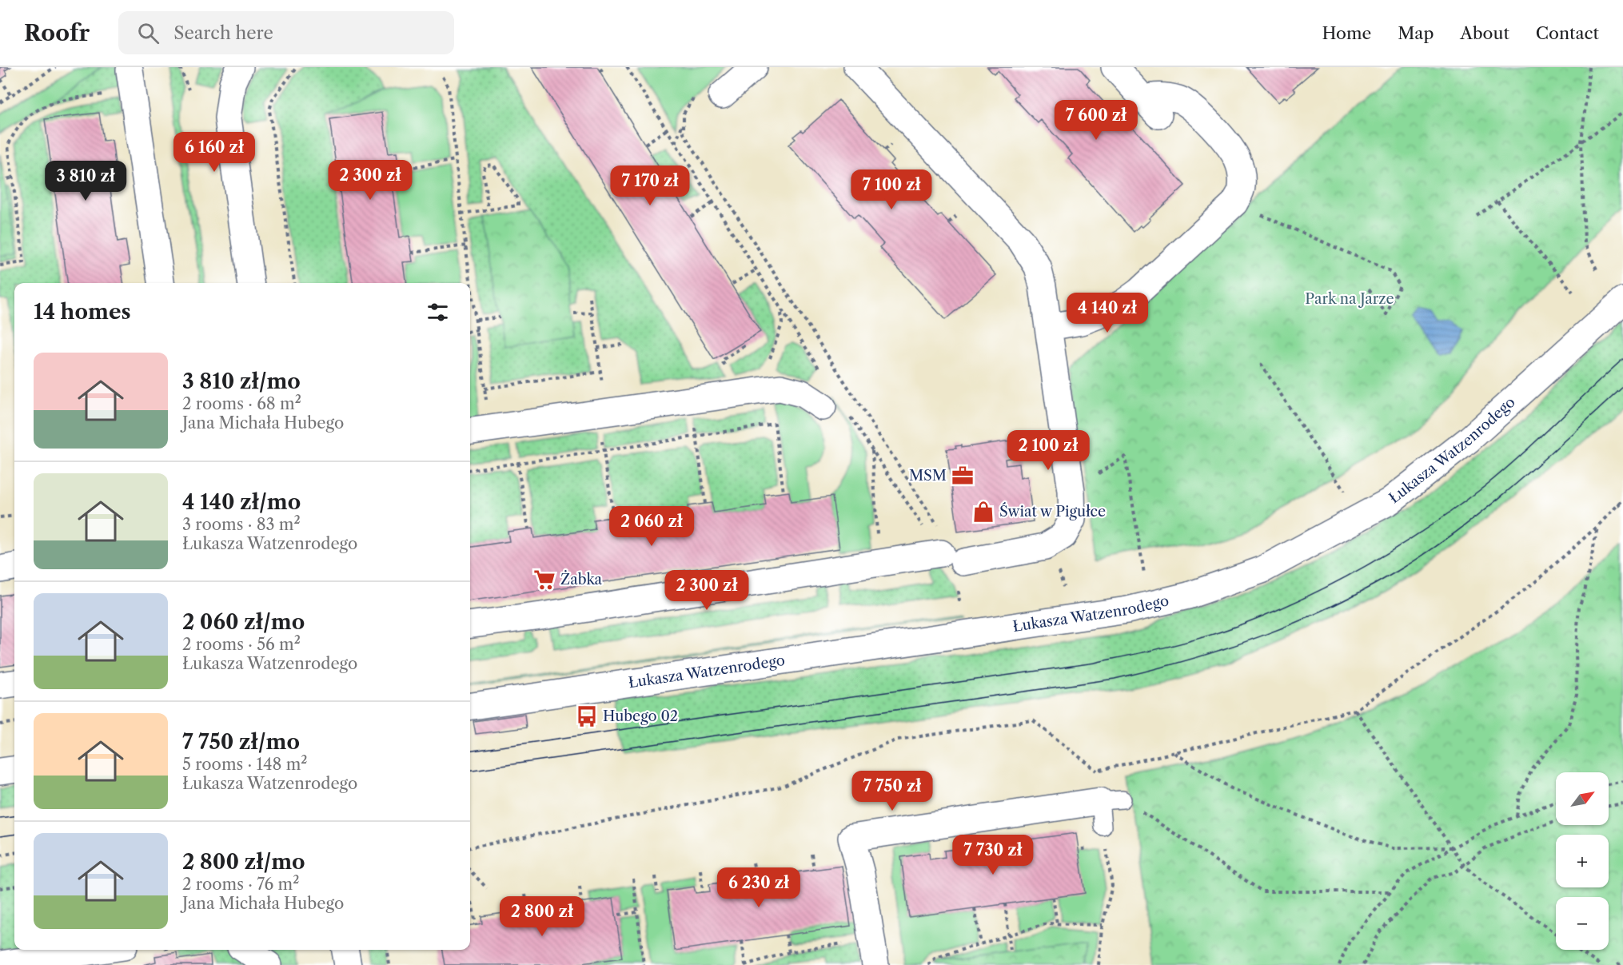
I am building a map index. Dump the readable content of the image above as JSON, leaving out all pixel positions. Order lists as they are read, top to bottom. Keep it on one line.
{"streets":{"street":["Łukasza Watzenrodego"]},"parks":["Park na Jarze"],"places":{"office":["MSM"],"shop":["Świat w Pigułce"],"supermarket":["Żabka"],"bus stop":["Hubego 02"]},"north":"top right","page":{"header":"Roofr","search":"Search here","nav":["Home","Map","About","Contact"],"price":["7 600 zł","6 160 zł","2 300 zł","3 810 zł","7 170 zł","7 100 zł","4 140 zł","2 100 zł","2 060 zł","2 300 zł","7 750 zł","7 730 zł","6 230 zł","2 800 zł"],"heading":"14 homes","list":[{"name":"3 810 zł/mo","note":"2 rooms · 68 m² · Jana Michała Hubego"},{"name":"4 140 zł/mo","note":"3 rooms · 83 m² · Łukasza Watzenrodego"},{"name":"2 060 zł/mo","note":"2 rooms · 56 m² · Łukasza Watzenrodego"},{"name":"7 750 zł/mo","note":"5 rooms · 148 m² · Łukasza Watzenrodego"},{"name":"2 800 zł/mo","note":"2 rooms · 76 m² · Jana Michała Hubego"}],"map_buttons":["+","−"]}}
